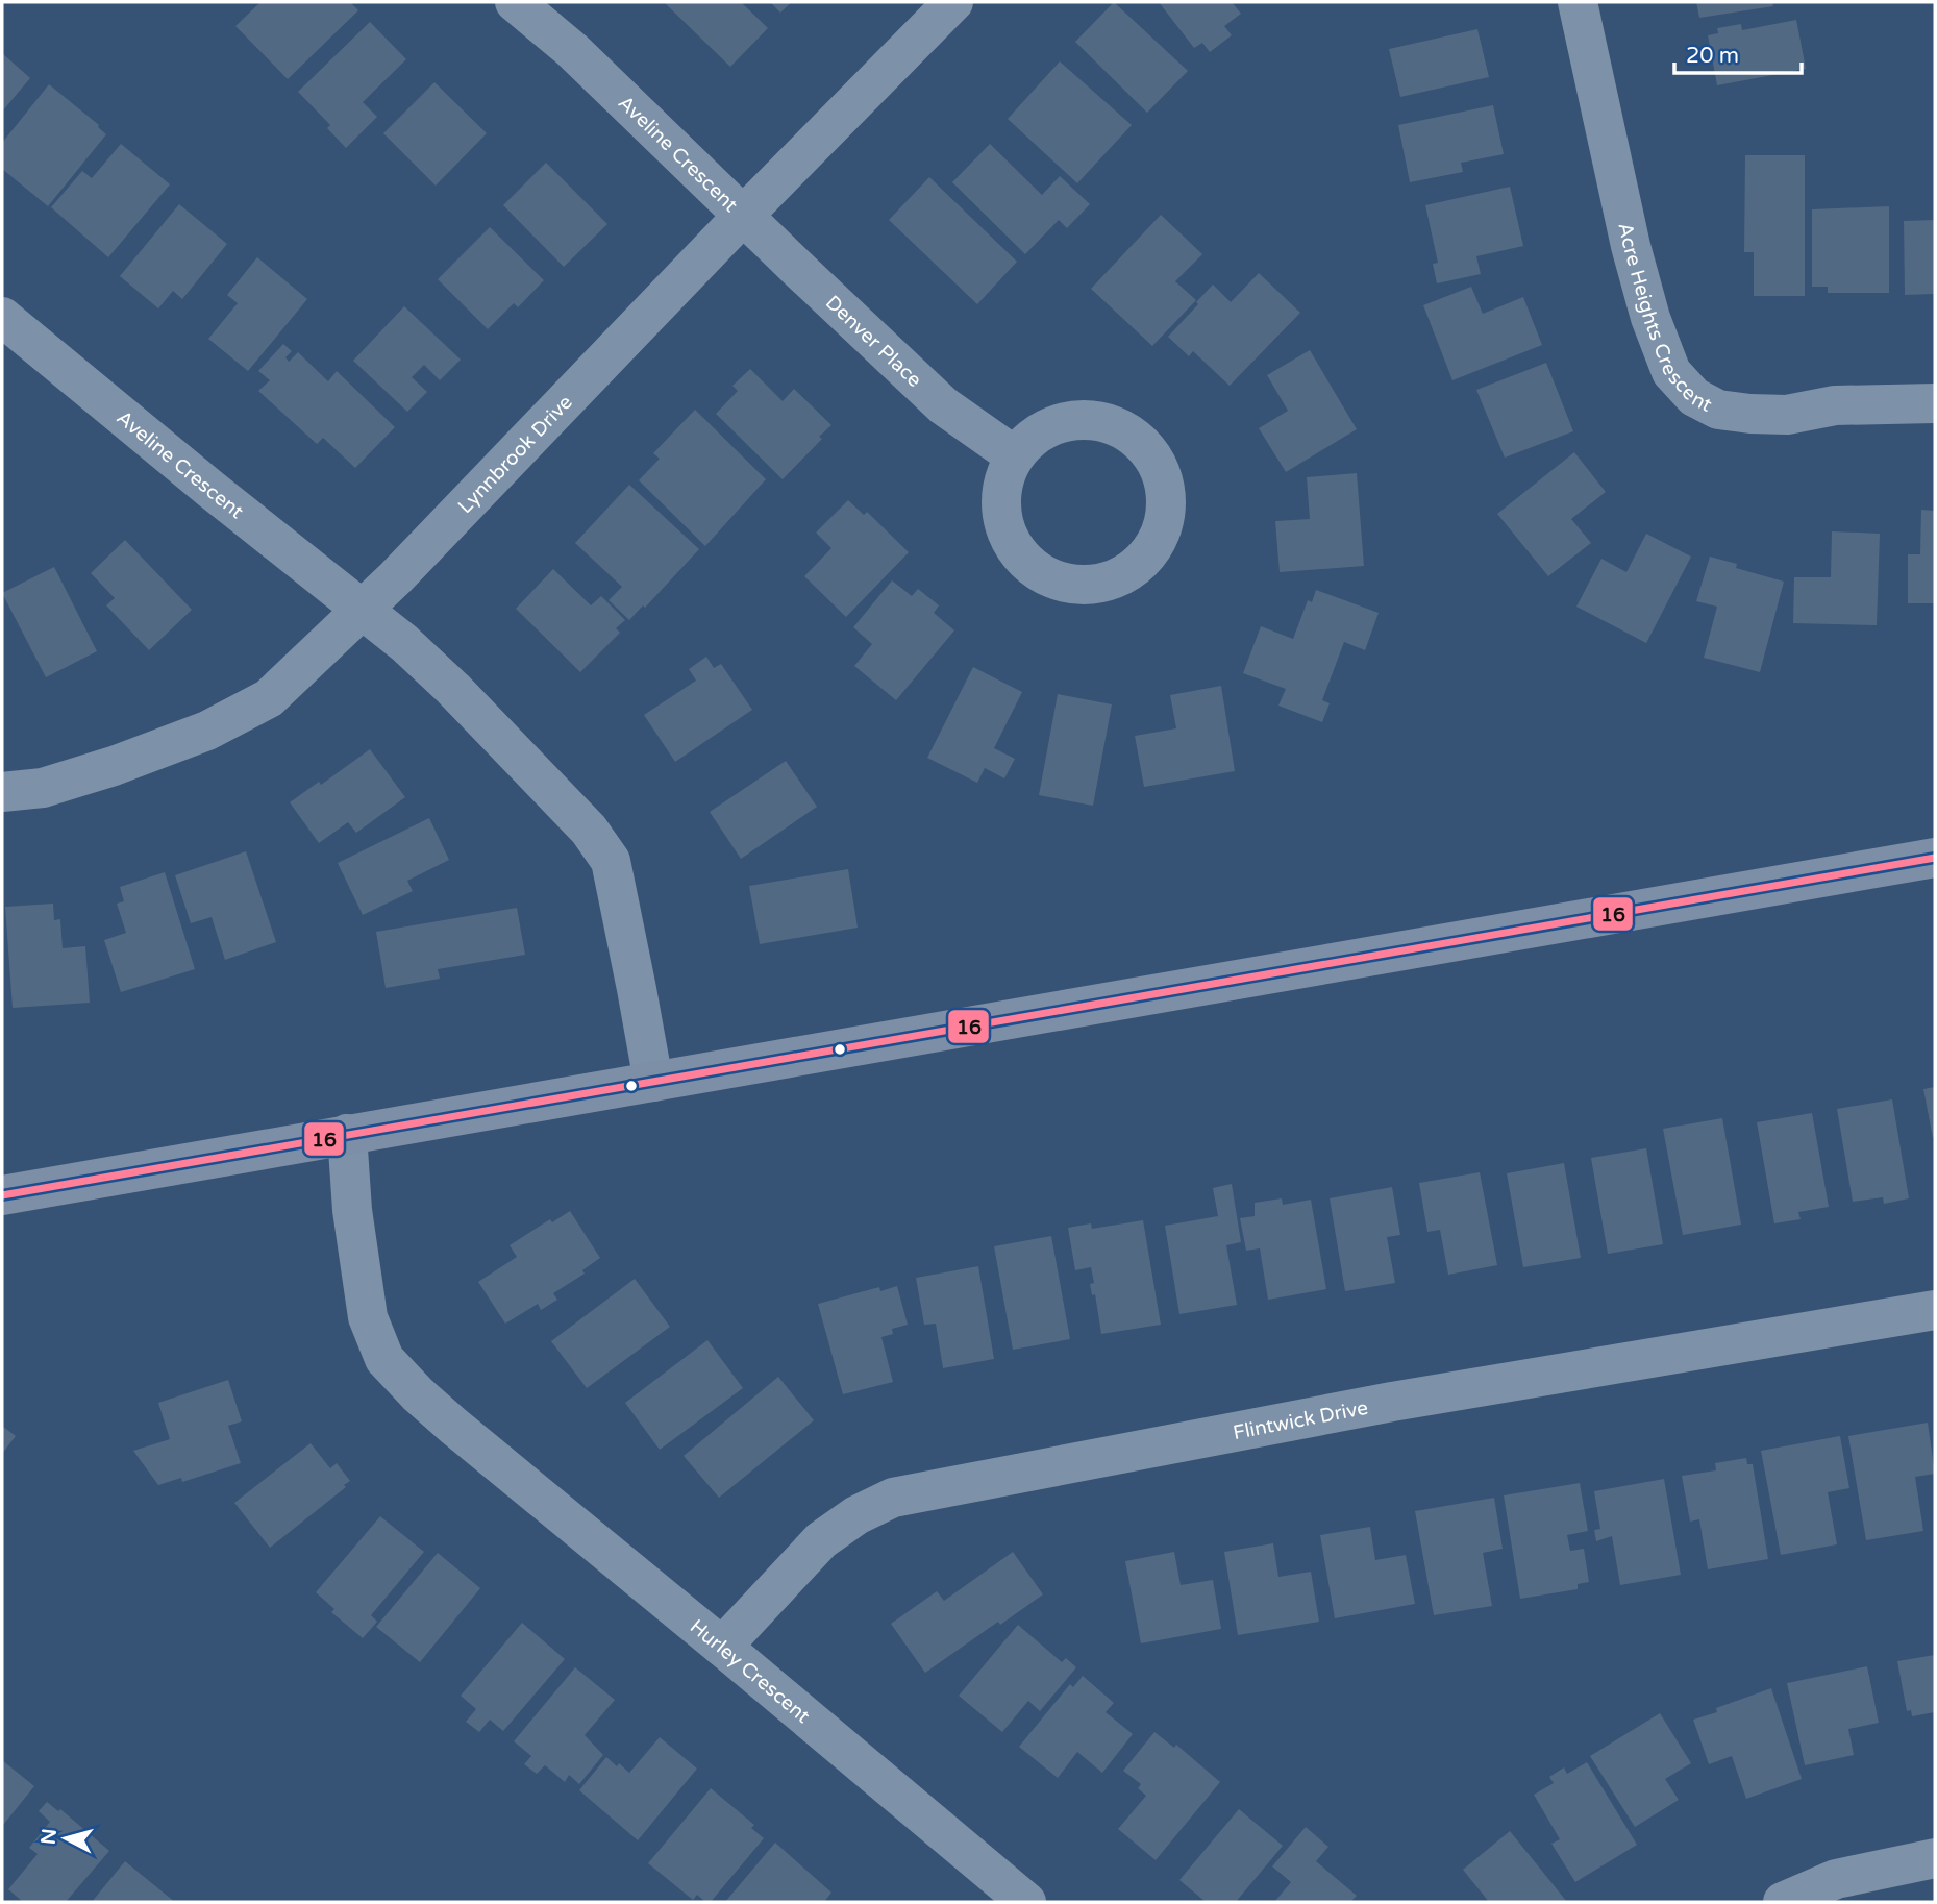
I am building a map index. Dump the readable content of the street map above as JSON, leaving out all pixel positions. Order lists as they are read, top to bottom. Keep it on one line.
{"streets":{"street":["Aveline Crescent","Acre Heights Crescent","Denver Place","Lynnbrook Drive","Flintwick Drive","Hurley Crescent"]},"crossings":[["Aveline Crescent","Denver Place"],["Aveline Crescent","Lynnbrook Drive"],["Denver Place","Lynnbrook Drive"],["Flintwick Drive","Hurley Crescent"]],"lines":["transit line 16"],"scale_bar":"20 m","north":"left"}
